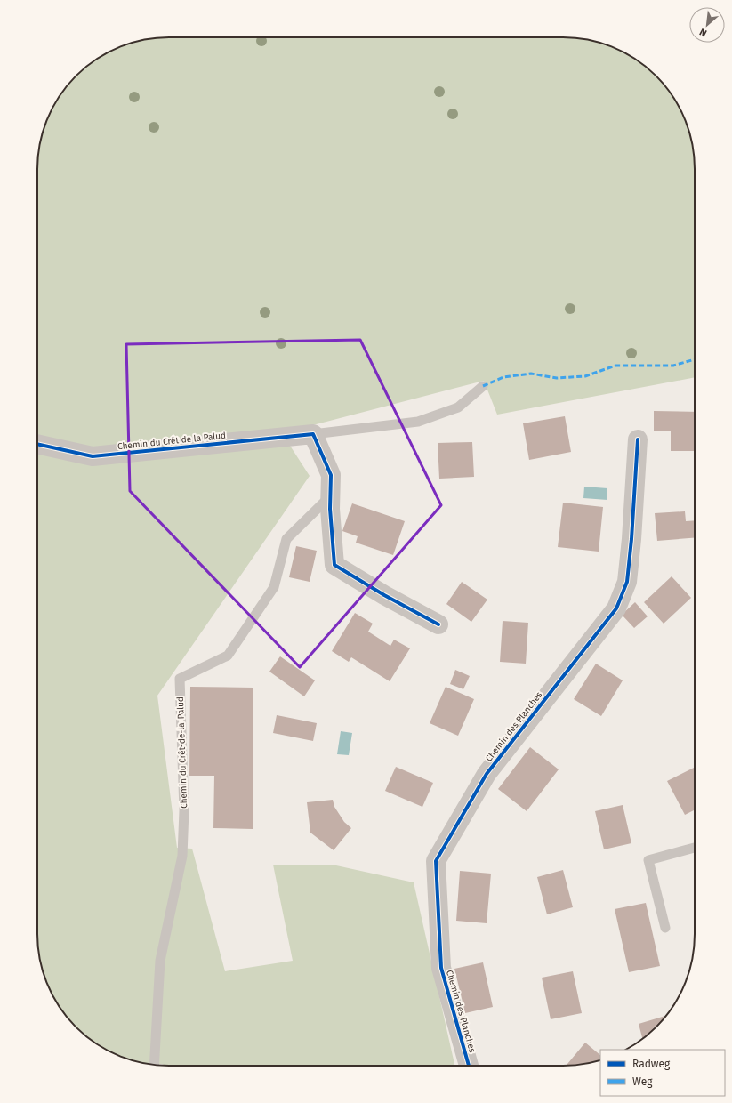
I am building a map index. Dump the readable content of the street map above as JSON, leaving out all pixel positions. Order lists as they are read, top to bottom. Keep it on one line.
{"streets":{"street":["Chemin du Crét de la Palud","Chemin des Planches"],"lane":["Chemin du Crêt-de-la-Palud"]},"legend":["Radweg","Weg"],"north":"bottom left"}
